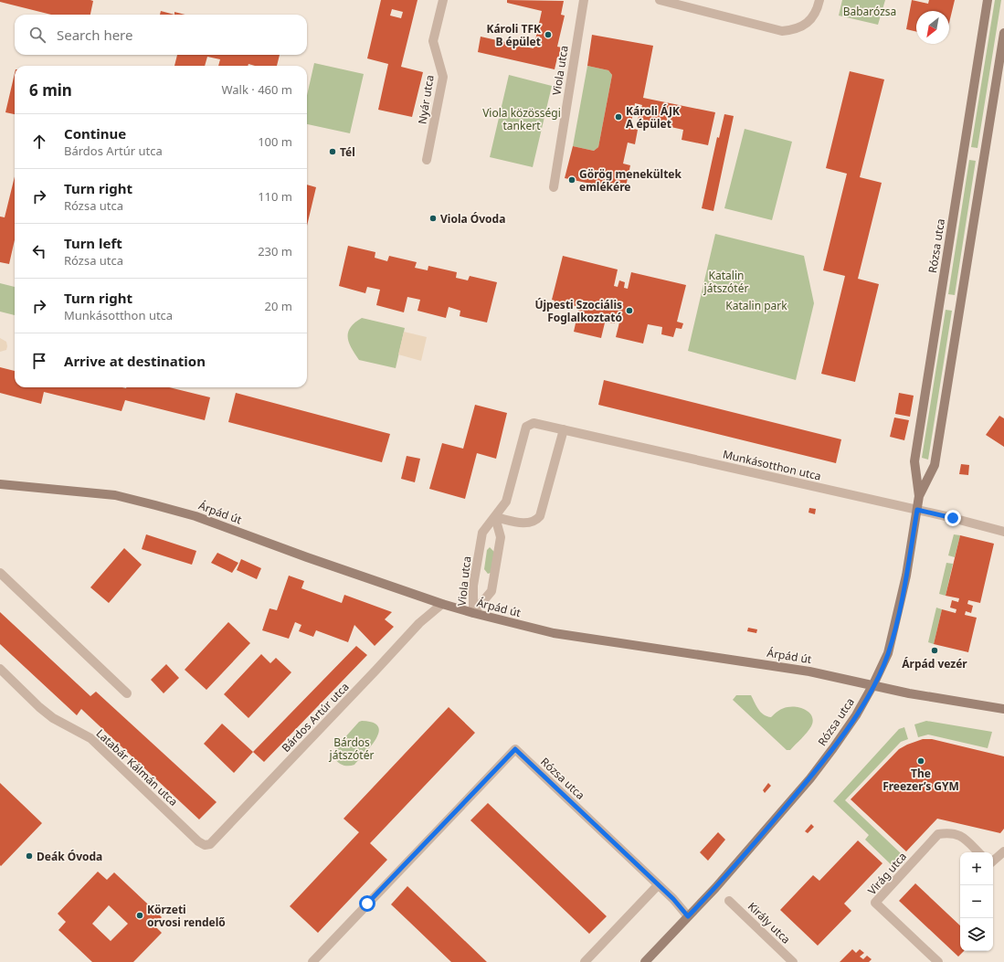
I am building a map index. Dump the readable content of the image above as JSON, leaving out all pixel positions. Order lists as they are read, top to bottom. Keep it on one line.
{"streets":{"street":["Viola utca","Nyár utca","Rózsa utca","Munkásotthon utca","Árpád út","Bárdos Artúr utca","Latabár Kálmán utca","Virág utca","Király utca"]},"crossings":[["Viola utca","Munkásotthon utca"],["Viola utca","Árpád út"],["Rózsa utca","Munkásotthon utca"],["Rózsa utca","Árpád út"],["Árpád út","Bárdos Artúr utca"],["Bárdos Artúr utca","Latabár Kálmán utca"]],"parks":["Babarózsa","Viola közösségi tankert","Katalin játszótér","Katalin park","Bárdos játszótér"],"places":["Károli TFK B épület","Károli ÁJK A épület","Tél","Görög menekültek emlékére","Viola Óvoda","Újpesti Szociális Foglalkoztató","Árpád vezér","The Freezer’s GYM","Deák Óvoda","Körzeti orvosi rendelő"],"north":"bottom left","page":{"search":"Search here","heading":["6 min","Walk · 460 m"],"list":[["Continue","Bárdos Artúr utca","100 m"],["Turn right","Rózsa utca","110 m"],["Turn left","Rózsa utca","230 m"],["Turn right","Munkásotthon utca","20 m"],"Arrive at destination"],"map_buttons":["+","−"]}}
